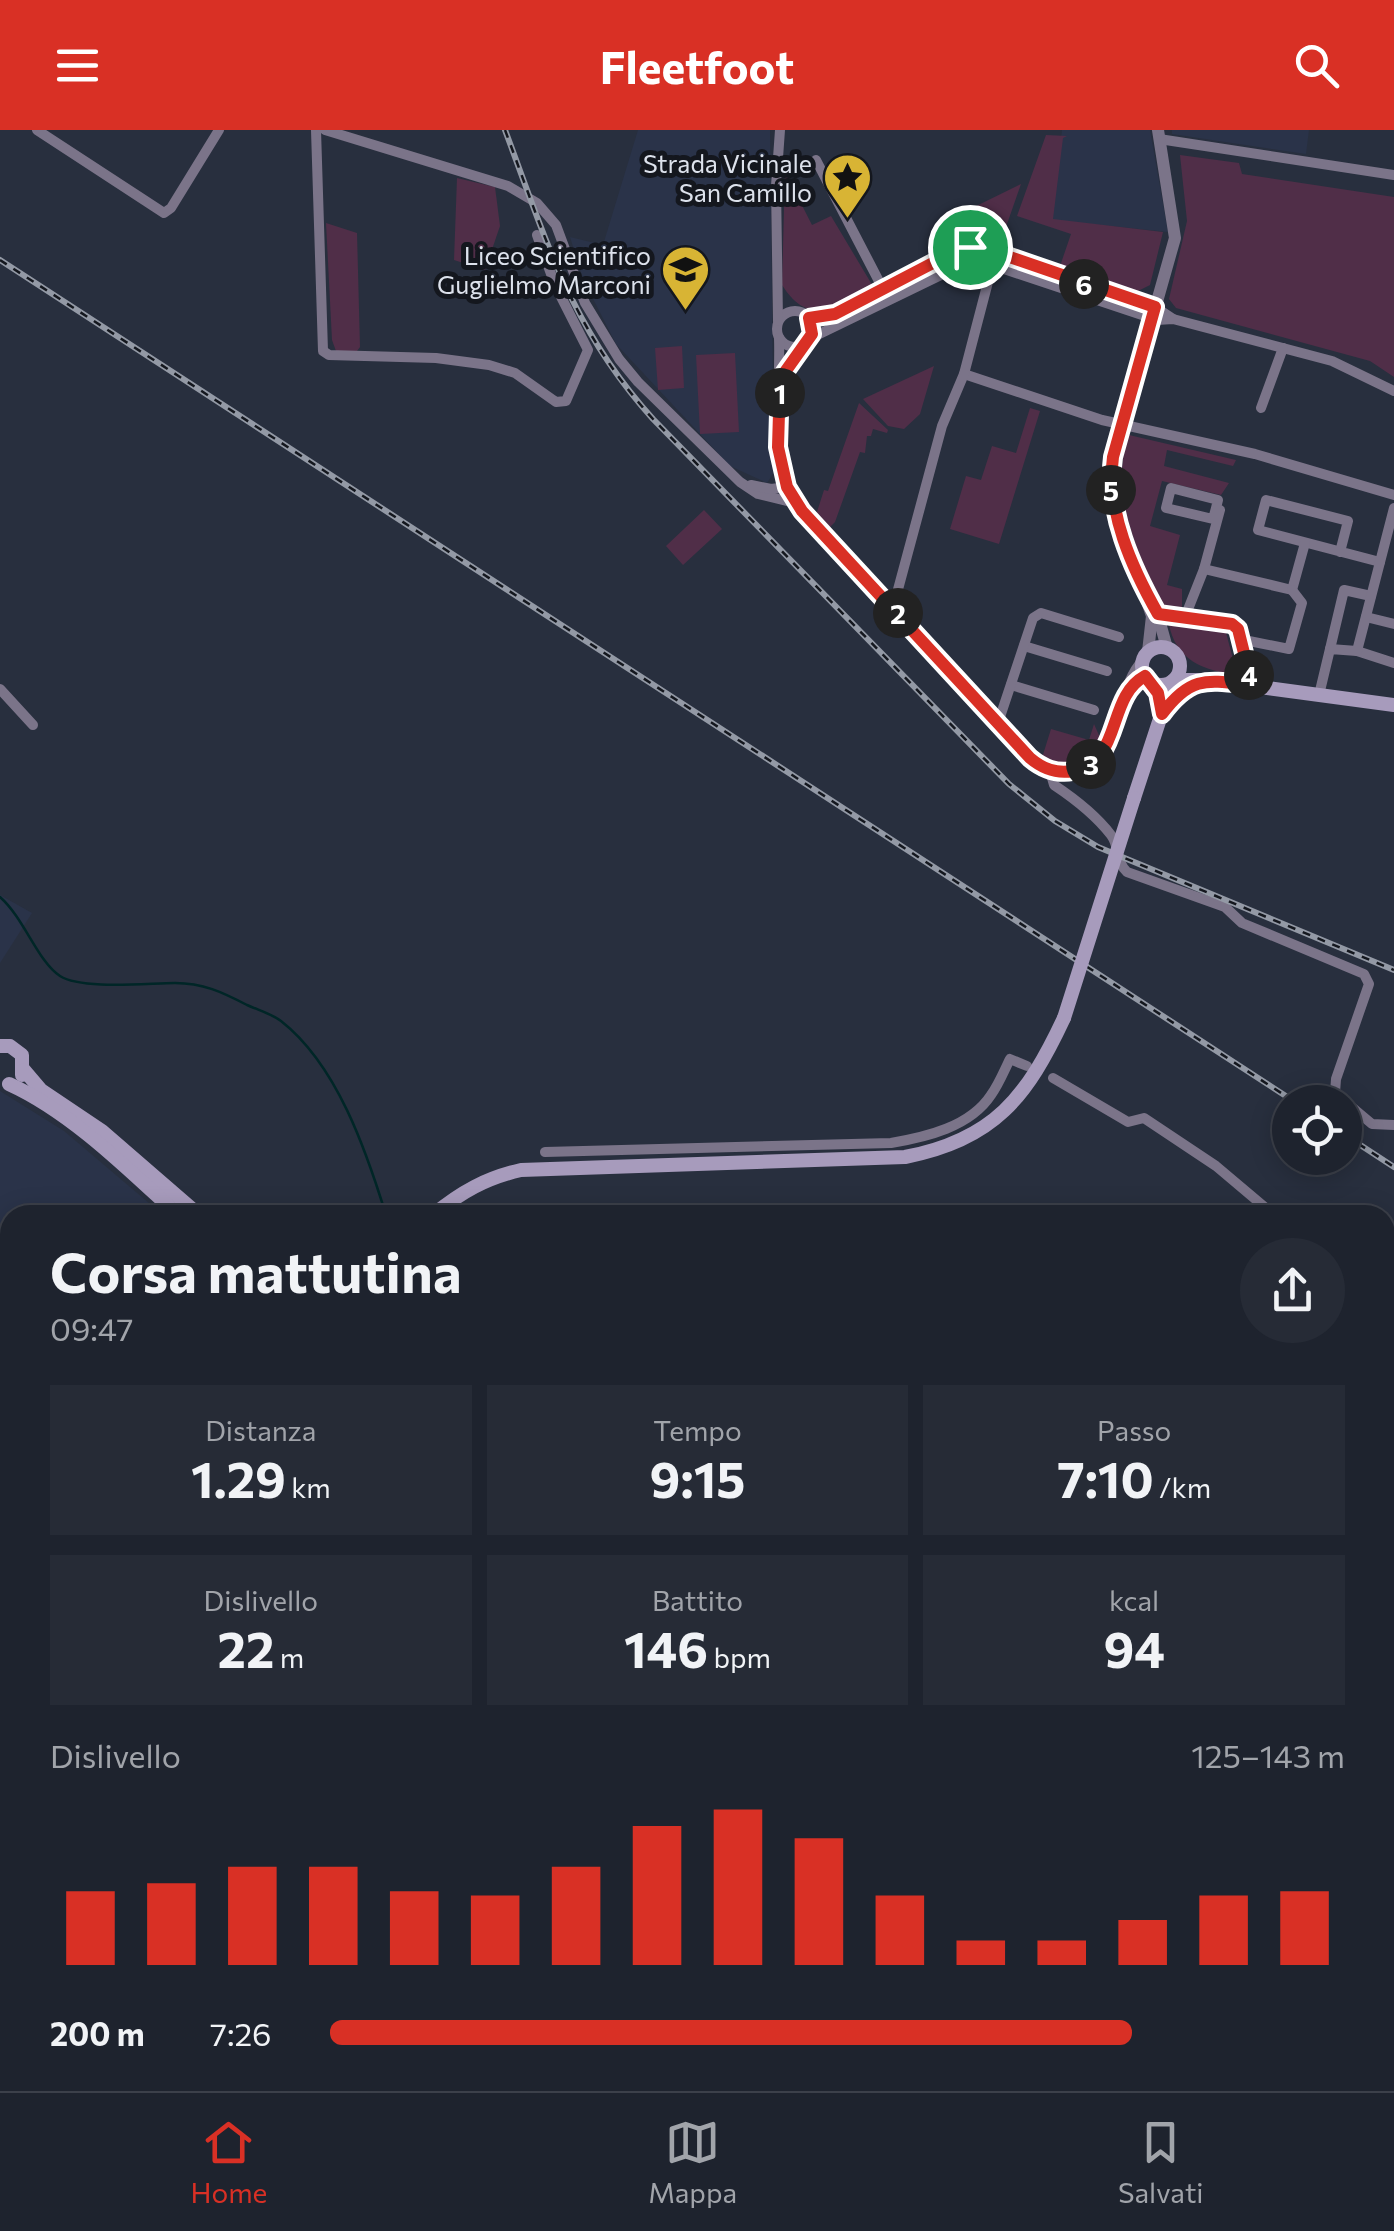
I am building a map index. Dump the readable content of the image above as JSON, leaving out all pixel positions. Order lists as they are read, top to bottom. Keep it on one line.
{"places":{"place":["Strada Vicinale San Camillo"],"school or university":["Liceo Scientifico Guglielmo Marconi"]},"page":{"header":"Fleetfoot","pins":["6","1","5","2","4","3"],"heading":["Corsa mattutina","09:47"],"stats":[["Distanza","1.29 km"],["Tempo","9:15"],["Passo","7:10 /km"],["Dislivello","22 m"],["Battito","146 bpm"],["kcal","94"]],"chart":["Dislivello","125–143 m"],"list":[{"name":"200 m","note":"7:26"}],"tabs":["Home","Mappa","Salvati"]}}
